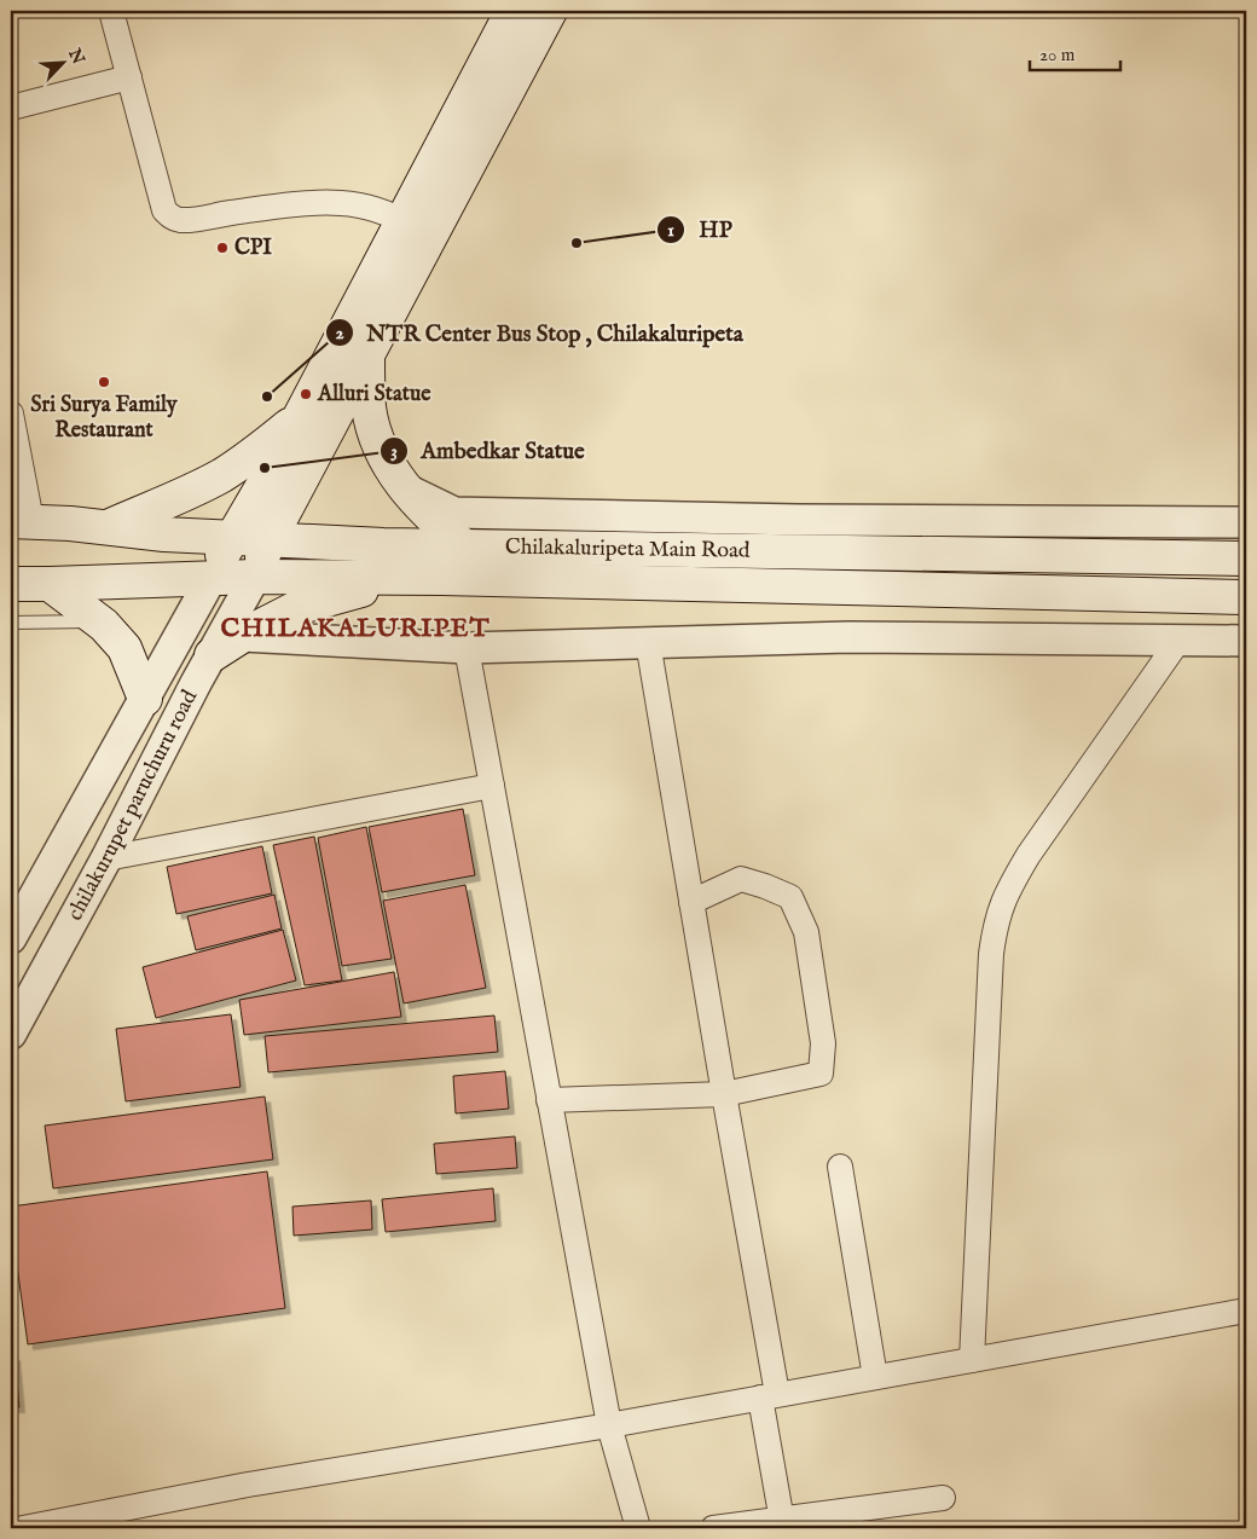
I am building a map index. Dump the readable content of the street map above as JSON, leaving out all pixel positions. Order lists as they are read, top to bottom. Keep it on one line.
{"streets":{"main road":["Chilakaluripeta Main Road"],"street":["chilakurupet paruchuru road"]},"crossings":[["Chilakaluripeta Main Road","chilakurupet paruchuru road"]],"districts":["CHILAKALURIPET"],"places":["HP","CPI","Sri Surya Family Restaurant","Alluri Statue","NTR Center Bus Stop , Chilakaluripeta","Ambedkar Statue"],"scale_bar":"20 m","north":"top right"}
